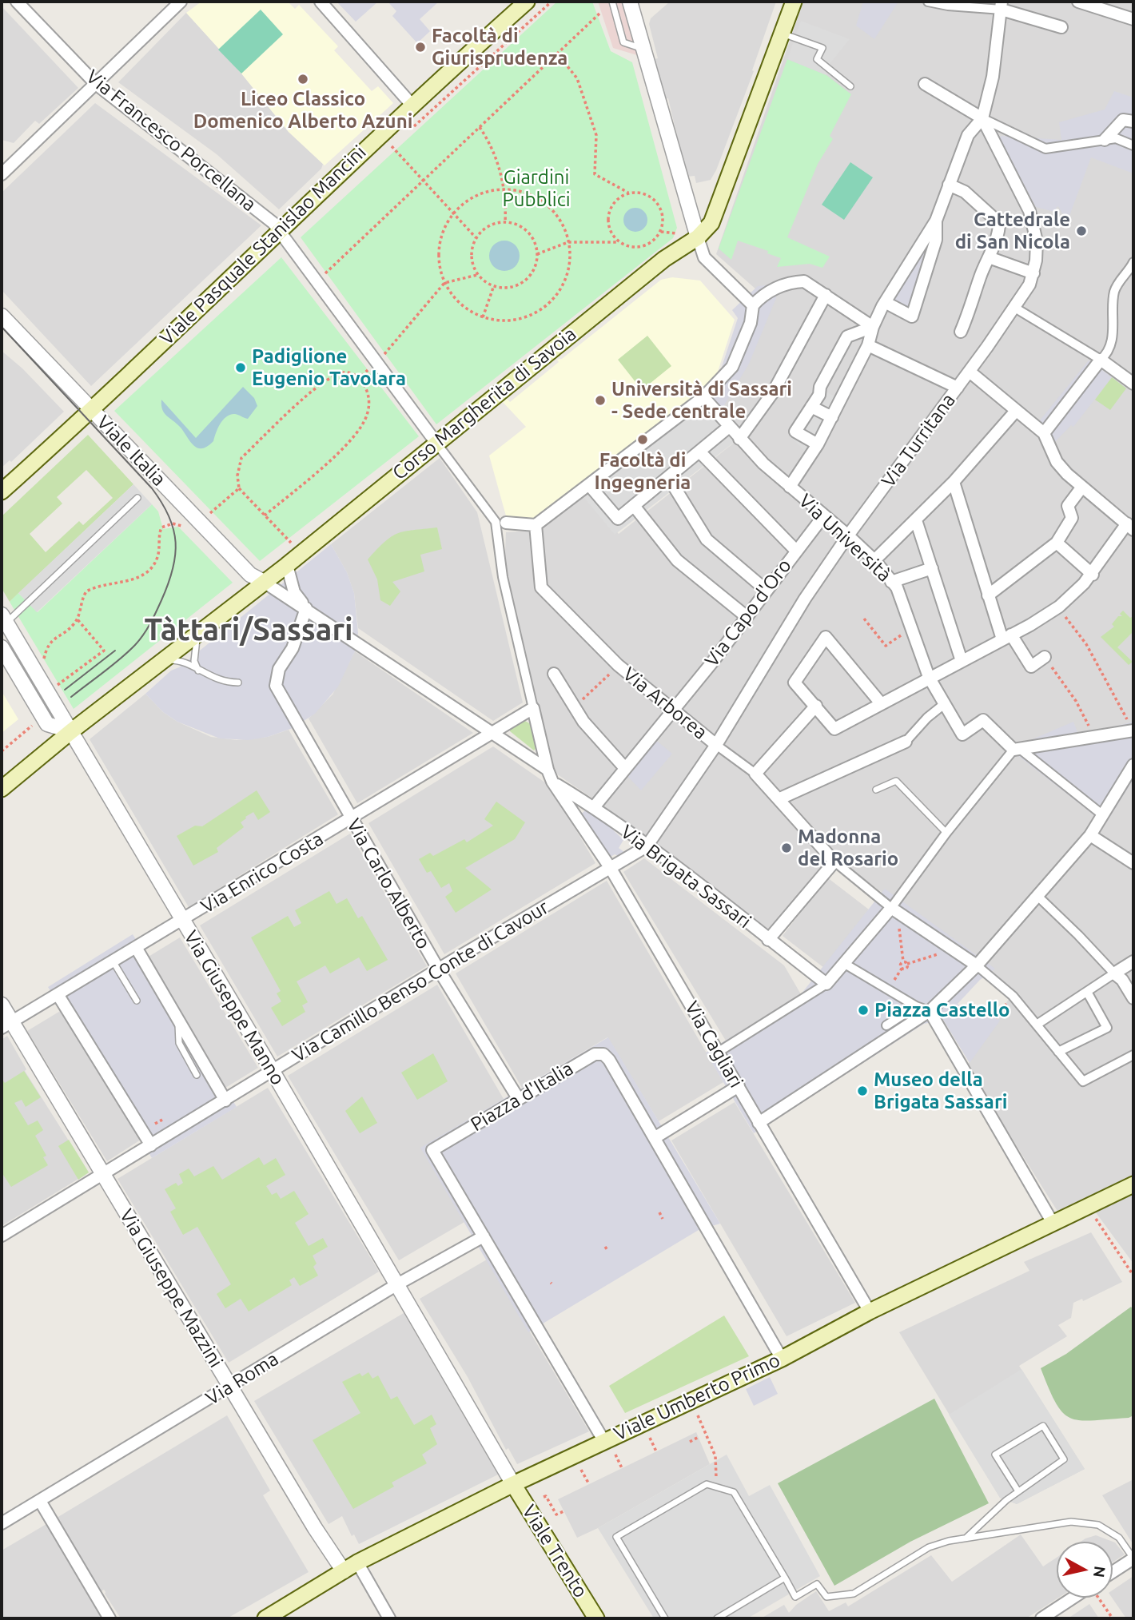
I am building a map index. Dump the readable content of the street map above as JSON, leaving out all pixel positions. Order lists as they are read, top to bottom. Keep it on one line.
{"streets":{"main road":["Viale Pasquale Stanislao Mancini","Corso Margherita di Savoia","Viale Umberto Primo","Viale Trento"],"street":["Via Francesco Porcellana","Via Turritana","Viale Italia","Via Università","Via Capo d'Oro","Via Arborea","Via Enrico Costa","Via Brigata Sassari","Via Carlo Alberto","Via Camillo Benso Conte di Cavour","Via Giuseppe Manno","Via Cagliari","Piazza d'Italia","Via Giuseppe Mazzini","Via Roma"]},"crossings":[["Via Francesco Porcellana","Viale Pasquale Stanislao Mancini"],["Via Francesco Porcellana","Corso Margherita di Savoia"],["Viale Pasquale Stanislao Mancini","Viale Italia"],["Corso Margherita di Savoia","Viale Italia"],["Corso Margherita di Savoia","Via Giuseppe Manno"],["Via Turritana","Via Università"],["Via Turritana","Via Arborea"],["Via Turritana","Via Brigata Sassari"],["Via Turritana","Via Camillo Benso Conte di Cavour"],["Via Turritana","Via Cagliari"],["Via Università","Via Capo d'Oro"],["Via Capo d'Oro","Via Arborea"],["Via Capo d'Oro","Via Brigata Sassari"],["Via Enrico Costa","Via Carlo Alberto"],["Via Enrico Costa","Via Giuseppe Manno"],["Via Enrico Costa","Via Giuseppe Mazzini"],["Via Brigata Sassari","Via Cagliari"],["Via Carlo Alberto","Via Camillo Benso Conte di Cavour"],["Via Carlo Alberto","Piazza d'Italia"],["Via Camillo Benso Conte di Cavour","Via Giuseppe Manno"],["Via Camillo Benso Conte di Cavour","Via Cagliari"],["Via Camillo Benso Conte di Cavour","Via Giuseppe Mazzini"],["Via Giuseppe Manno","Via Roma"],["Via Giuseppe Manno","Viale Umberto Primo"],["Via Giuseppe Manno","Viale Trento"],["Via Cagliari","Viale Umberto Primo"],["Piazza d'Italia","Via Roma"],["Piazza d'Italia","Viale Umberto Primo"],["Via Giuseppe Mazzini","Via Roma"],["Via Giuseppe Mazzini","Viale Umberto Primo"],["Viale Umberto Primo","Viale Trento"]],"districts":["Tàttari/Sassari"],"parks":["Giardini Pubblici"],"places":["Facoltà di Giurisprudenza","Liceo Classico Domenico Alberto Azuni","Cattedrale di San Nicola","Padiglione Eugenio Tavolara","Università di Sassari - Sede centrale","Facoltà di Ingegneria","Madonna del Rosario","Piazza Castello","Museo della Brigata Sassari"],"north":"right"}
